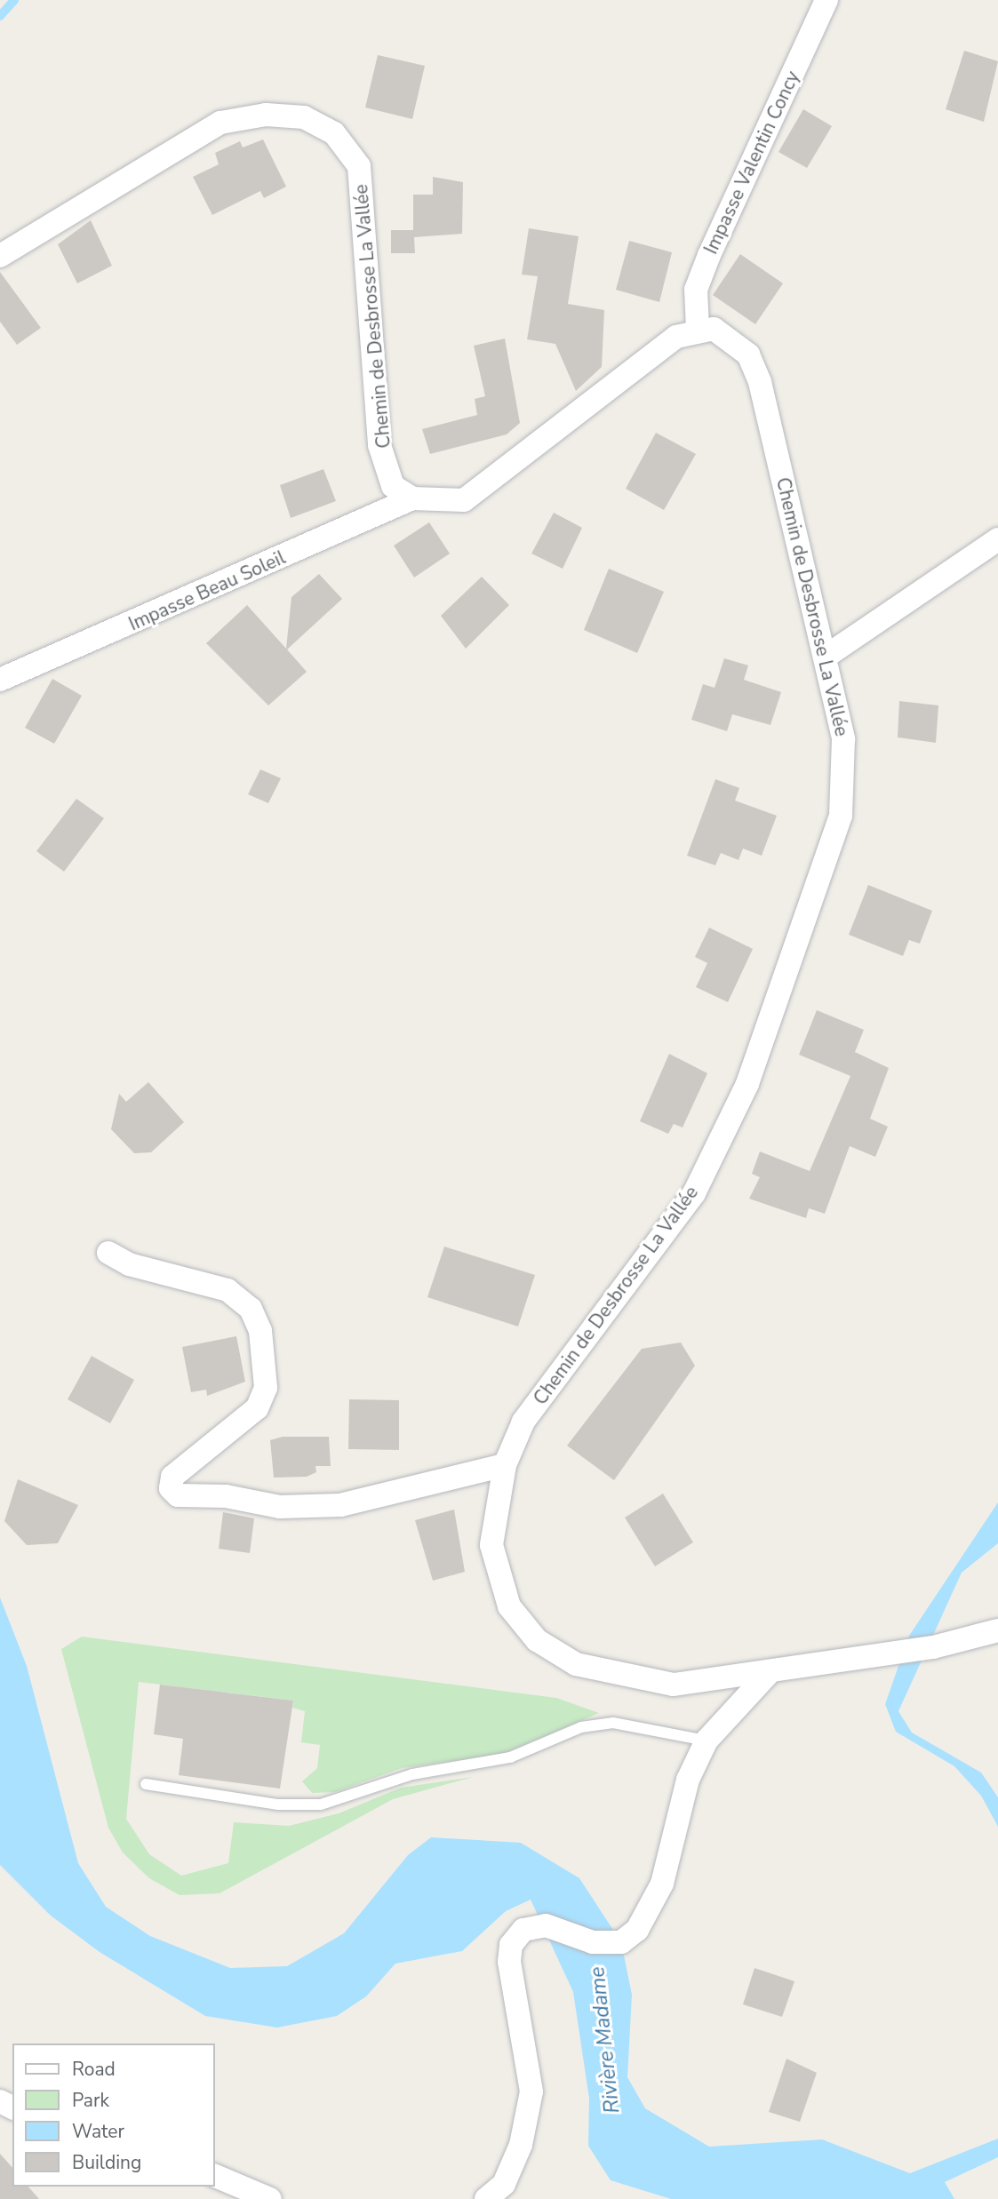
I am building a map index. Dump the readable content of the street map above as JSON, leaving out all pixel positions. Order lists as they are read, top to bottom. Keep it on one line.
{"streets":{"street":["Impasse Valentin Concy","Chemin de Desbrosse La Vallée","Impasse Beau Soleil"]},"crossings":[["Impasse Valentin Concy","Chemin de Desbrosse La Vallée"],["Chemin de Desbrosse La Vallée","Impasse Beau Soleil"]],"water":["Rivière Madame"],"legend":["Road","Park","Water","Building"]}
